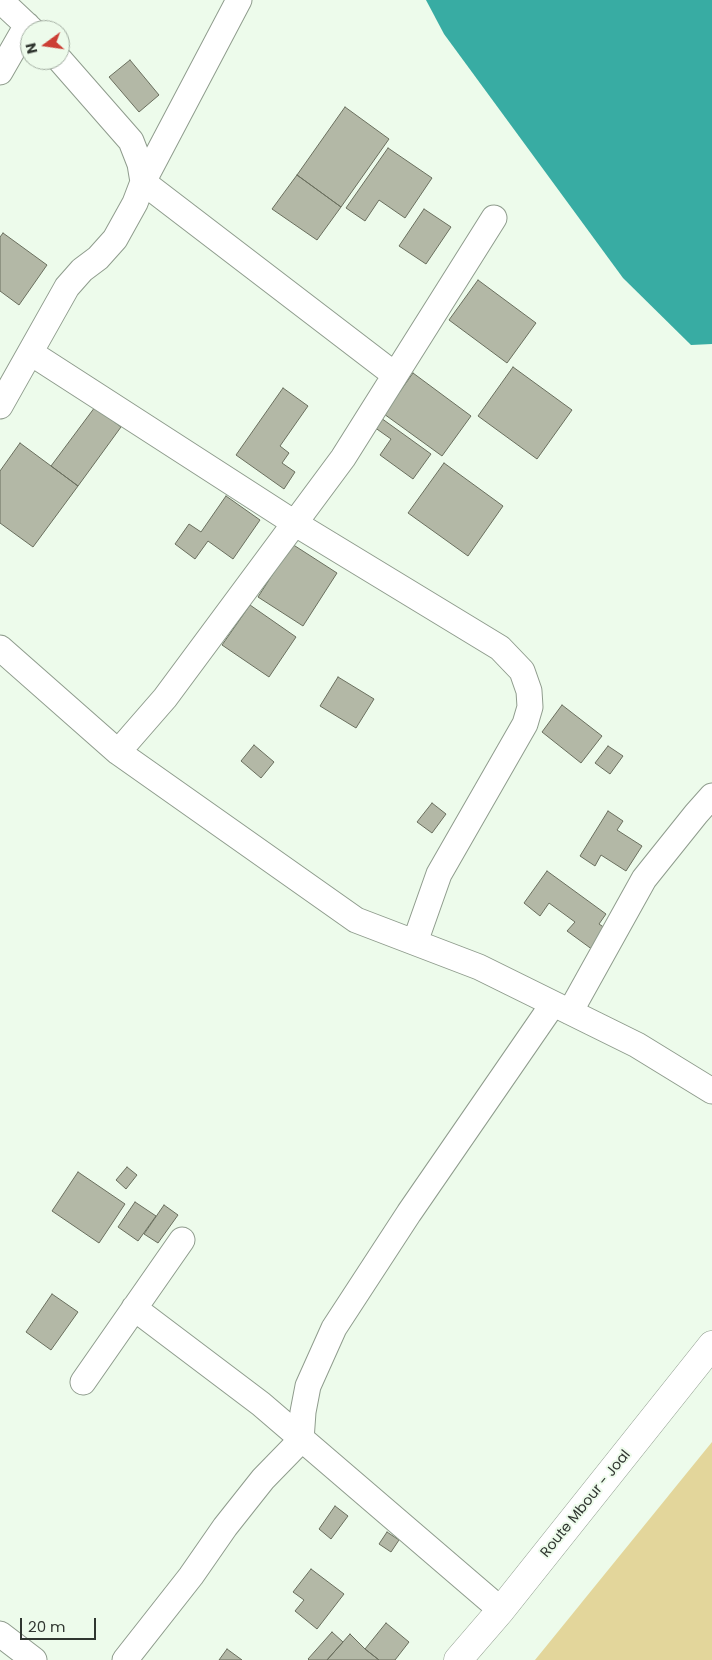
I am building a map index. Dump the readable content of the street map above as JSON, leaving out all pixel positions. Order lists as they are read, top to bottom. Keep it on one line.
{"streets":{"main road":["Route Mbour - Joal"]},"scale_bar":"20 m","north":"left"}
